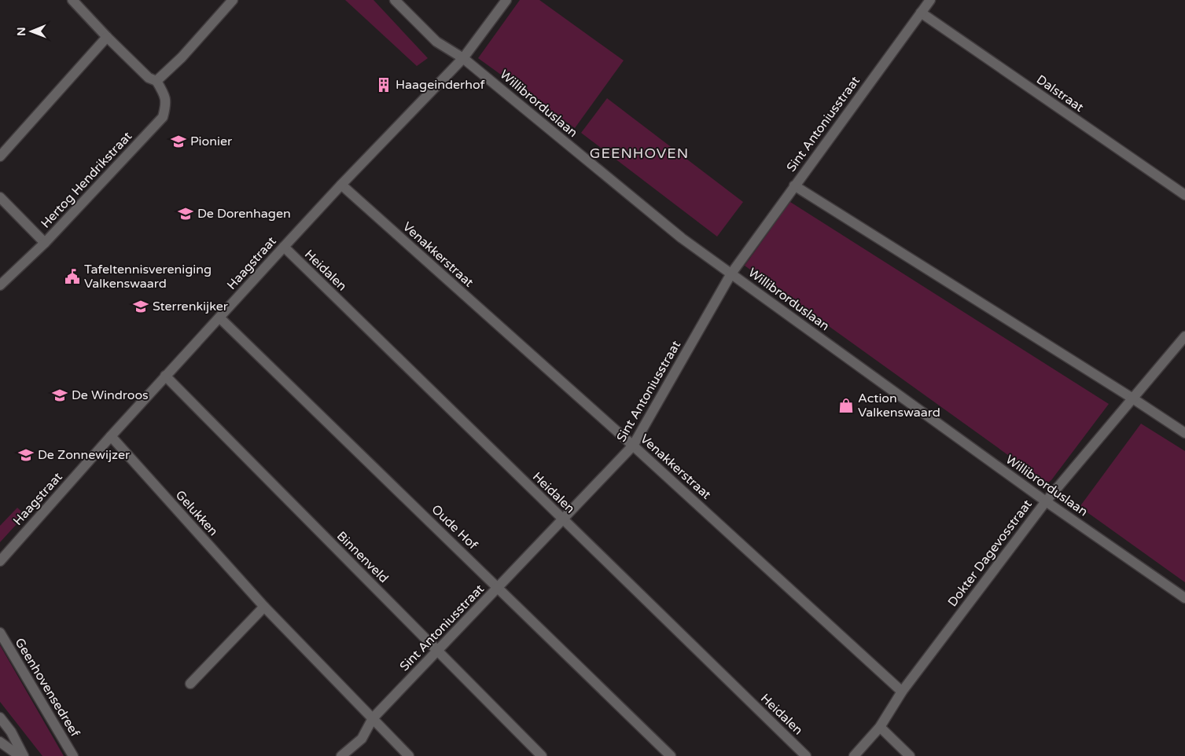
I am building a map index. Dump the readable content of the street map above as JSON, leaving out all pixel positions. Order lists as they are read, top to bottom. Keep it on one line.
{"streets":{"street":["Dalstraat","Willibrorduslaan","Sint Antoniusstraat","Hertog Hendrikstraat","Venakkerstraat","Haagstraat","Heidalen","Gelukken","Oude Hof","Dokter Dagevosstraat","Binnenveld","Geenhovensedreef"]},"crossings":[["Dalstraat","Sint Antoniusstraat"],["Willibrorduslaan","Sint Antoniusstraat"],["Willibrorduslaan","Haagstraat"],["Willibrorduslaan","Dokter Dagevosstraat"],["Sint Antoniusstraat","Venakkerstraat"],["Sint Antoniusstraat","Heidalen"],["Sint Antoniusstraat","Gelukken"],["Sint Antoniusstraat","Oude Hof"],["Sint Antoniusstraat","Binnenveld"],["Venakkerstraat","Haagstraat"],["Venakkerstraat","Dokter Dagevosstraat"],["Haagstraat","Heidalen"],["Haagstraat","Gelukken"],["Haagstraat","Oude Hof"],["Haagstraat","Binnenveld"]],"districts":["GEENHOVEN"],"places":{"building":["Haageinderhof"],"school or university":["Pionier","De Dorenhagen","Sterrenkijker","De Windroos","De Zonnewijzer"],"public building":["Tafeltennisvereniging Valkenswaard"],"shop":["Action Valkenswaard"]},"north":"left"}
